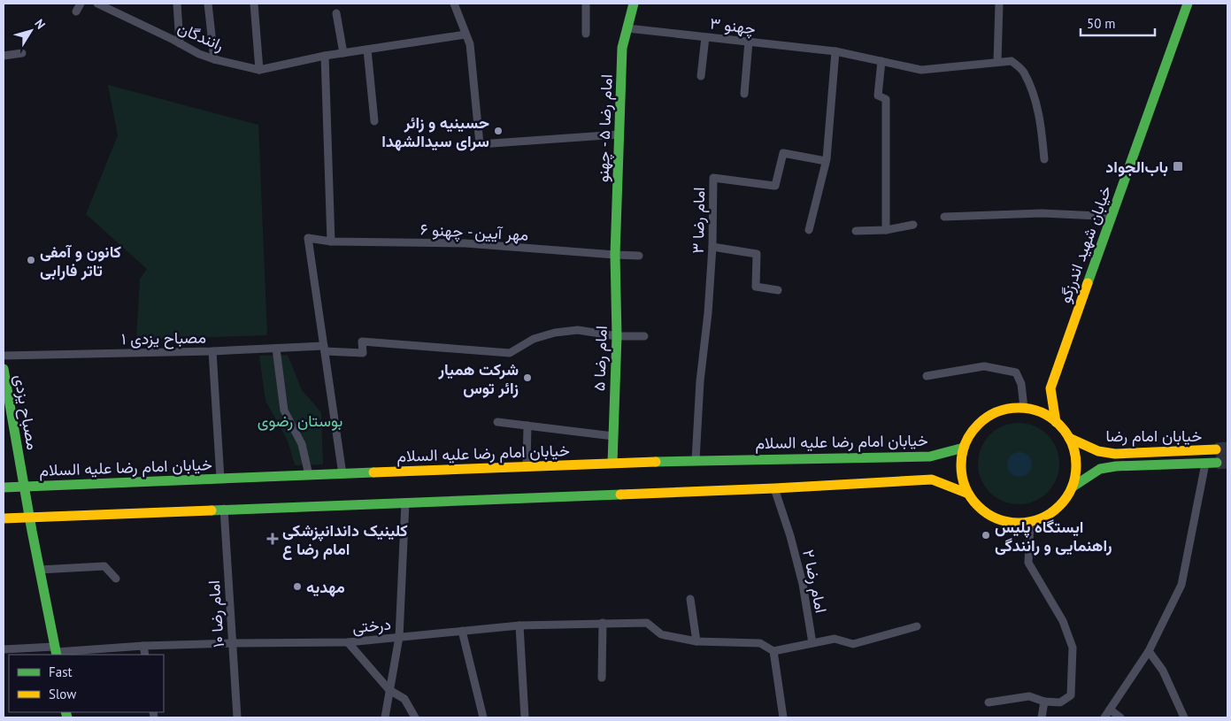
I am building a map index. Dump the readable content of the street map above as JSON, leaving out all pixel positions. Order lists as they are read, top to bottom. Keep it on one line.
{"streets":{"main road":["امام رضا ۵ - چهنو","خیابان شهید اندرزگو","امام رضا ۵","مصباح یزدی","خیابان امام رضا","خیابان امام رضا علیه السلام"],"street":["چهنو ۳","رانندگان","امام رضا ۳","مهر آیین - چهنو ۶","مصباح یزدی ۱","امام رضا ۲","امام رضا ۱۰","درختی"]},"crossings":[["چهنو ۳","امام رضا ۵ - چهنو"],["امام رضا ۵ - چهنو","مهر آیین - چهنو ۶"],["امام رضا ۵ - چهنو","امام رضا ۵"],["امام رضا ۳","خیابان امام رضا علیه السلام"],["مهر آیین - چهنو ۶","مصباح یزدی ۱"],["مهر آیین - چهنو ۶","امام رضا ۵"],["خیابان شهید اندرزگو","خیابان امام رضا"],["خیابان شهید اندرزگو","خیابان امام رضا علیه السلام"],["مصباح یزدی ۱","امام رضا ۵"],["امام رضا ۵","خیابان امام رضا علیه السلام"],["مصباح یزدی","خیابان امام رضا علیه السلام"],["مصباح یزدی","درختی"],["خیابان امام رضا","خیابان امام رضا علیه السلام"],["امام رضا ۱۰","درختی"]],"parks":["بوستان رضوی"],"places":{"other":["حسینیه و زائر سرای سیدالشهدا","کانون و آمفی تاتر فارابی","شرکت همیار زائر توس","ایستگاه پلیس راهنمایی و رانندگی","مهدیه"],"transit":["باب‌الجواد"],"health":["کلینیک داندانپزشکى امام رضا ع"]},"legend":["Fast","Slow"],"scale_bar":"50 m","north":"top right"}
